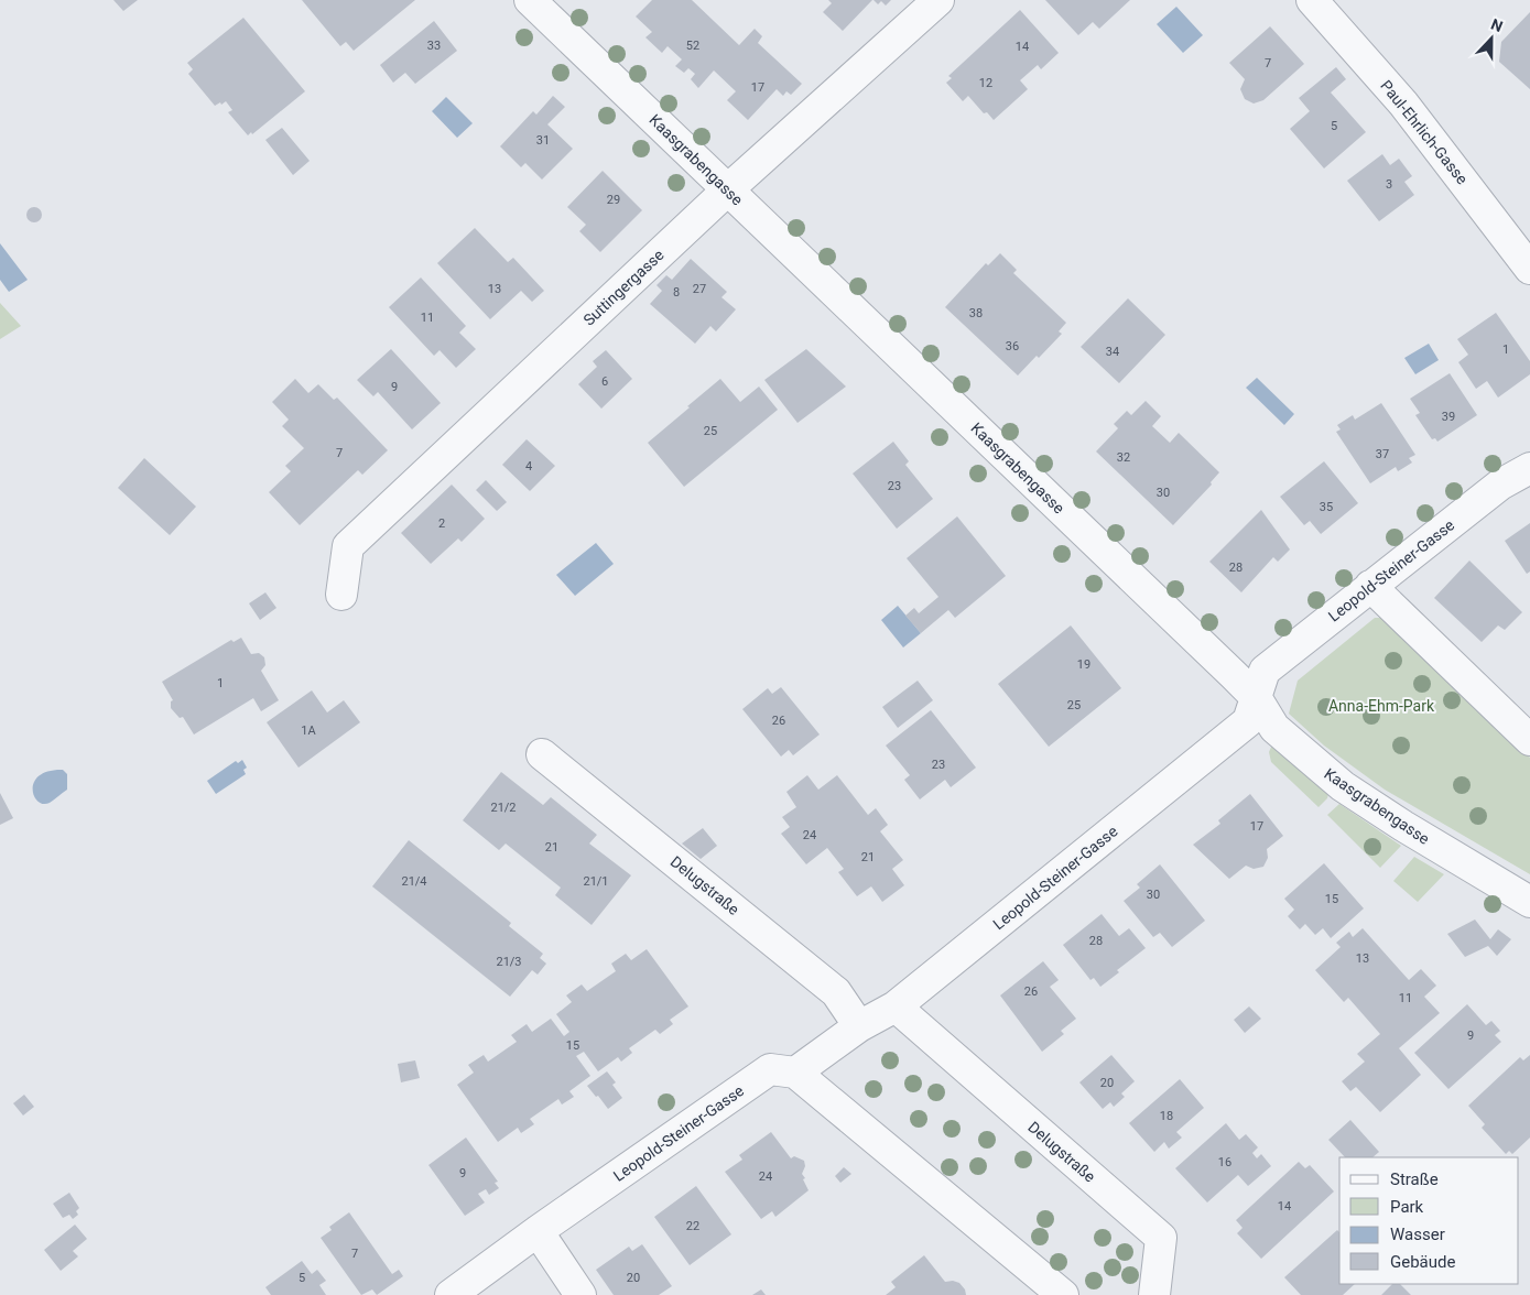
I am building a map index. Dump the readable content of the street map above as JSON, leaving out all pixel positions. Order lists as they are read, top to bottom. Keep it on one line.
{"streets":{"street":["Paul-Ehrlich-Gasse","Kaasgrabengasse","Suttingergasse","Leopold-Steiner-Gasse","Delugstraße"]},"crossings":[["Kaasgrabengasse","Suttingergasse"],["Kaasgrabengasse","Leopold-Steiner-Gasse"],["Leopold-Steiner-Gasse","Delugstraße"]],"parks":["Anna-Ehm-Park"],"house_numbers":["33","52","14","7","12","17","5","31","3","29","13","27","8","38","11","36","1","34","6","9","39","25","7","37","32","4","23","30","35","2","28","19","1","25","26","1A","23","21/2","17","24","21","21","21/4","21/1","30","15","28","13","21/3","26","11","9","15","20","18","16","9","24","14","22","7","5","20"],"legend":["Straße","Park","Wasser","Gebäude"],"north":"top"}
